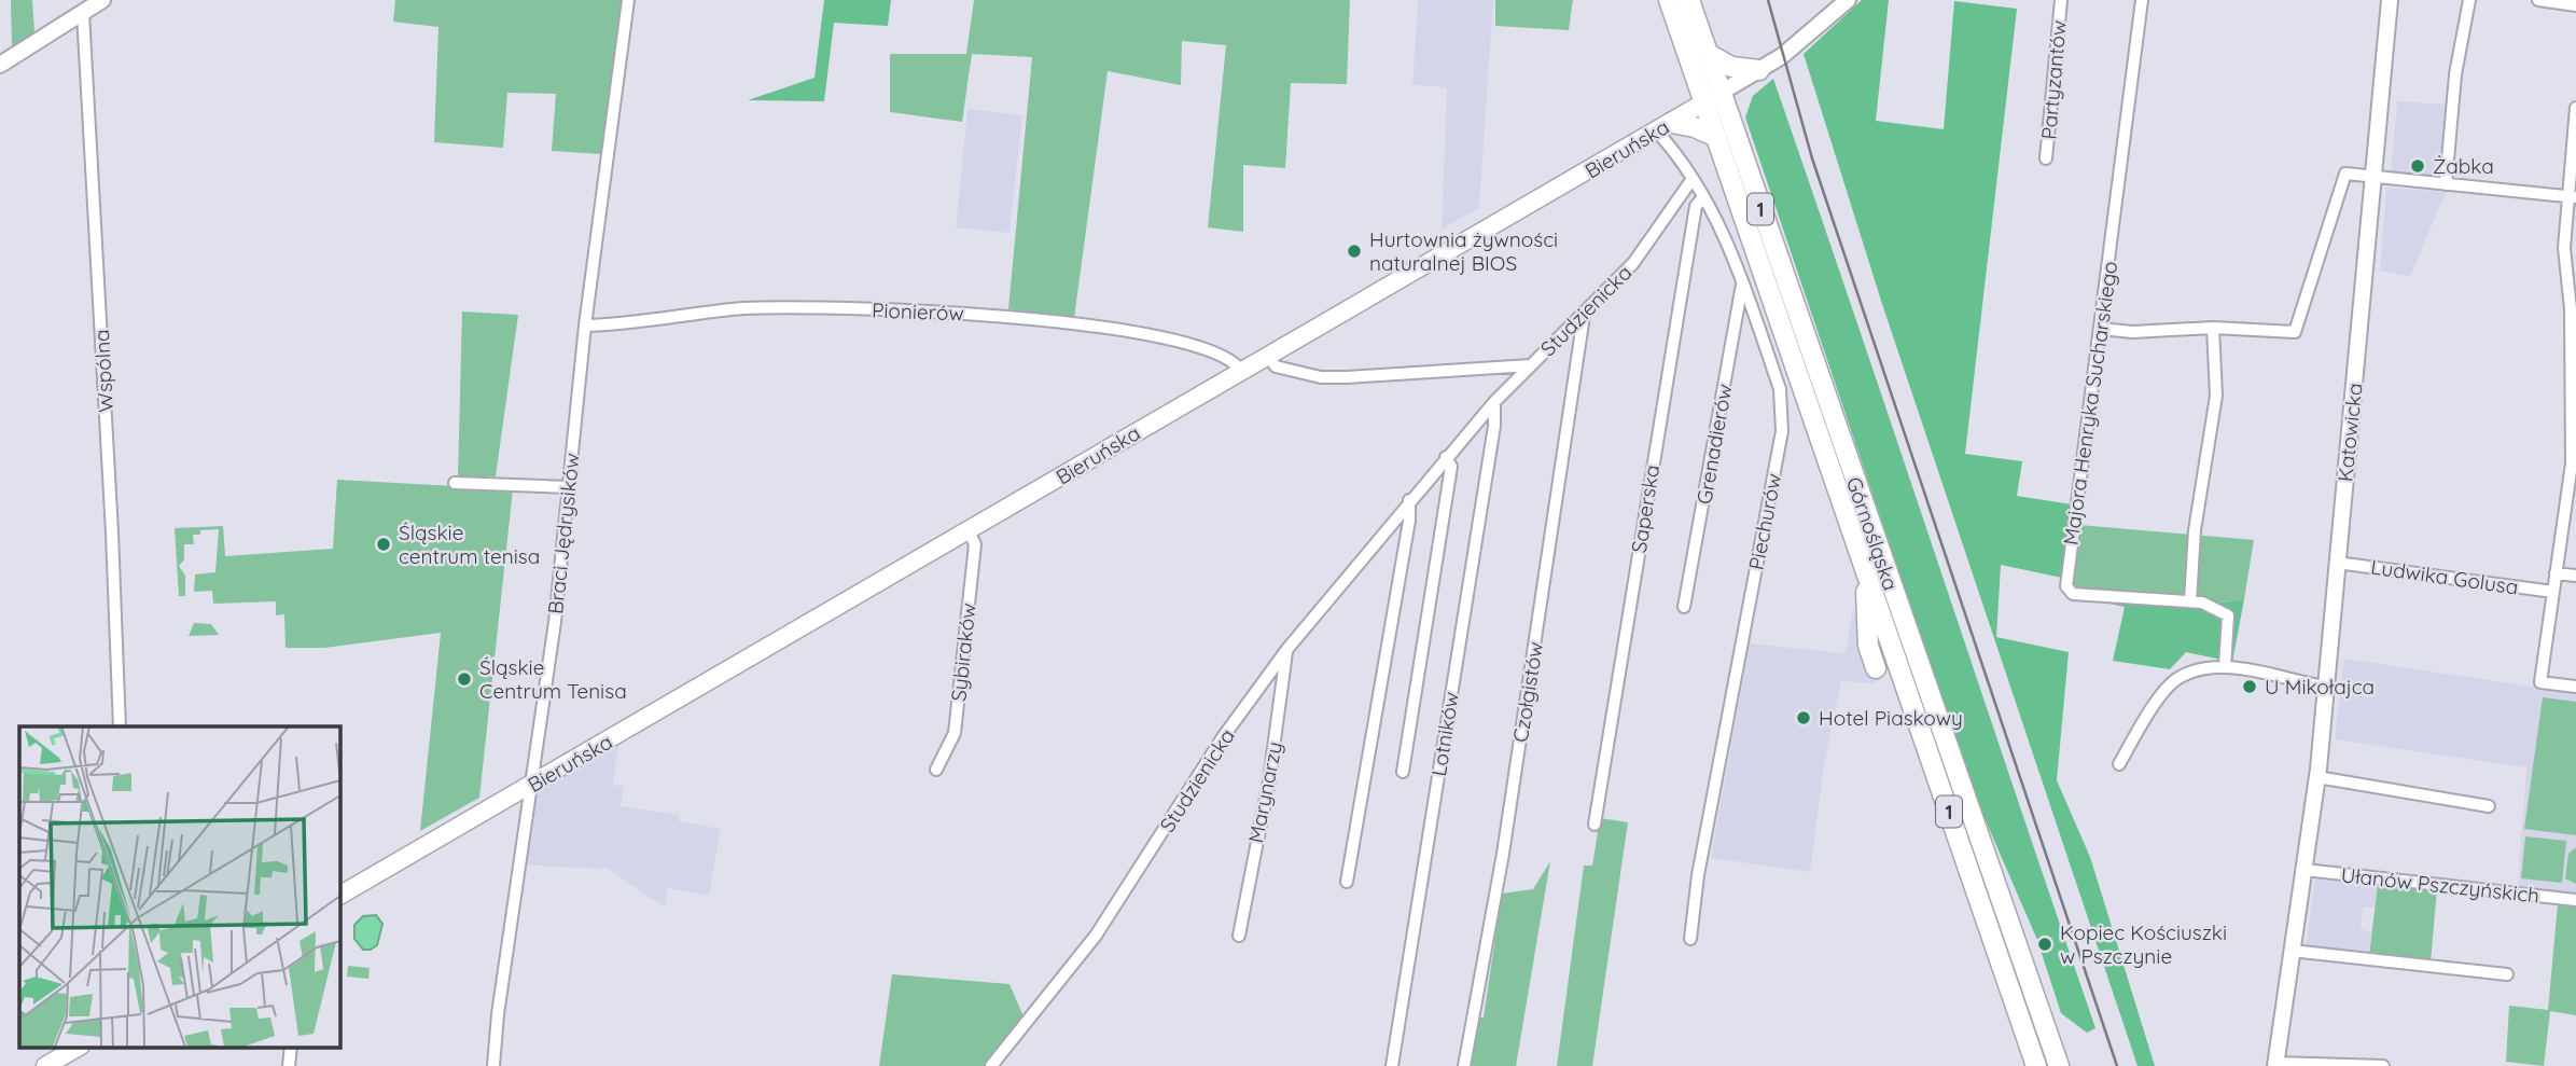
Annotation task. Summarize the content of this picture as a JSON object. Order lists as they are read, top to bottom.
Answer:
{
  "streets": {
    "main road": ["Bieruńska", "1", "Górnośląska"],
    "street": [
      "Partyzantów",
      "Studzienicka",
      "Pionierów",
      "Wspólna",
      "Majora Henryka Sucharskiego",
      "Katowicka",
      "Grenadierów",
      "Saperska",
      "Piechurów",
      "Braci Jędrysików",
      "Ludwika Golusa",
      "Sybiraków",
      "Czołgistów",
      "Lotników",
      "Marynarzy",
      "Ułanów Pszczyńskich"
    ]
  },
  "crossings": [
    ["Bieruńska", "Pionierów"],
    ["Bieruńska", "Piechurów"],
    ["Bieruńska", "Braci Jędrysików"],
    ["Bieruńska", "Górnośląska"],
    ["Bieruńska", "Sybiraków"],
    ["Studzienicka", "Piechurów"],
    ["Studzienicka", "Czołgistów"],
    ["Studzienicka", "Lotników"],
    ["Studzienicka", "Marynarzy"],
    ["Pionierów", "Braci Jędrysików"],
    ["Katowicka", "Ludwika Golusa"],
    ["Katowicka", "Ułanów Pszczyńskich"],
    ["Grenadierów", "Piechurów"],
    ["Saperska", "Piechurów"]
  ],
  "places": [
    "Żabka",
    "Hurtownia żywności naturalnej BIOS",
    "Śląskie centrum tenisa",
    "Śląskie Centrum Tenisa",
    "U Mikołajca",
    "Hotel Piaskowy",
    "Kopiec Kościuszki w Pszczynie"
  ]
}
